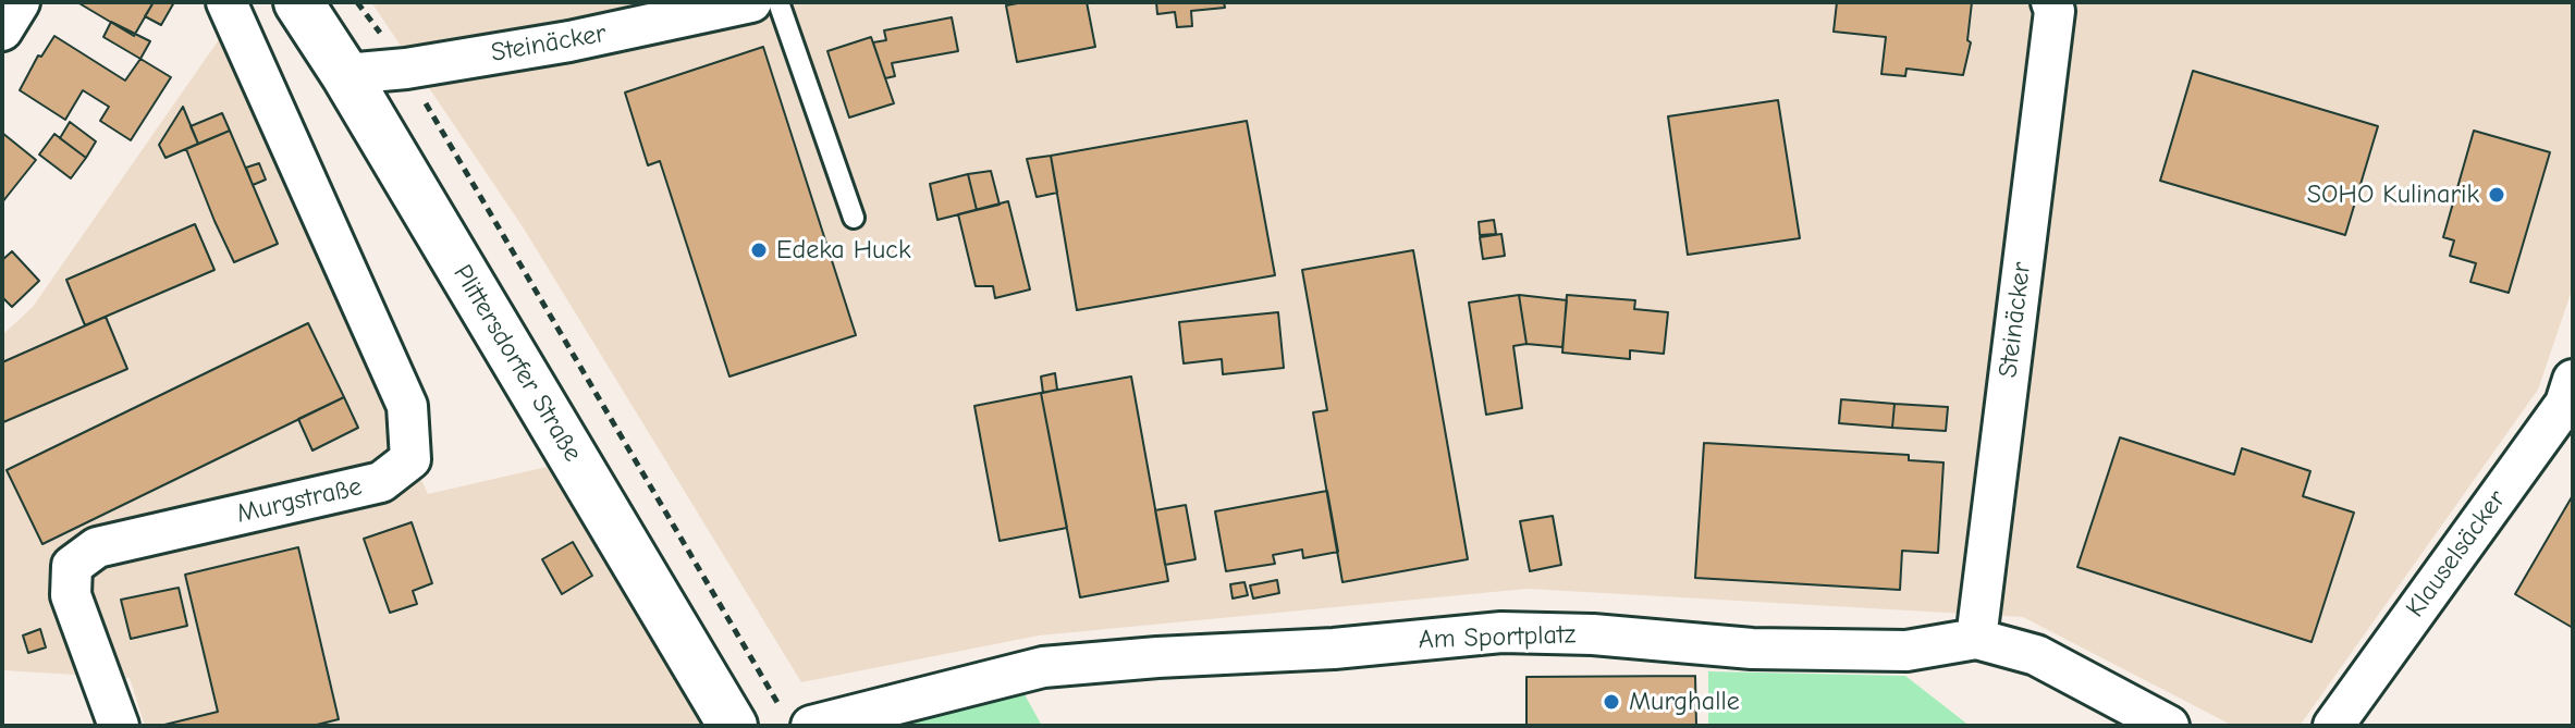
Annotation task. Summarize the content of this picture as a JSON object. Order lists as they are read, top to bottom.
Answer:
{
  "streets": {
    "main road": ["Plittersdorfer Straße"],
    "street": [
      "Steinäcker",
      "Murgstraße",
      "Klauselsäcker",
      "Am Sportplatz"
    ]
  },
  "crossings": [
    ["Steinäcker", "Plittersdorfer Straße"],
    ["Steinäcker", "Am Sportplatz"]
  ],
  "places": ["SOHO Kulinarik", "Edeka Huck", "Murghalle"]
}
